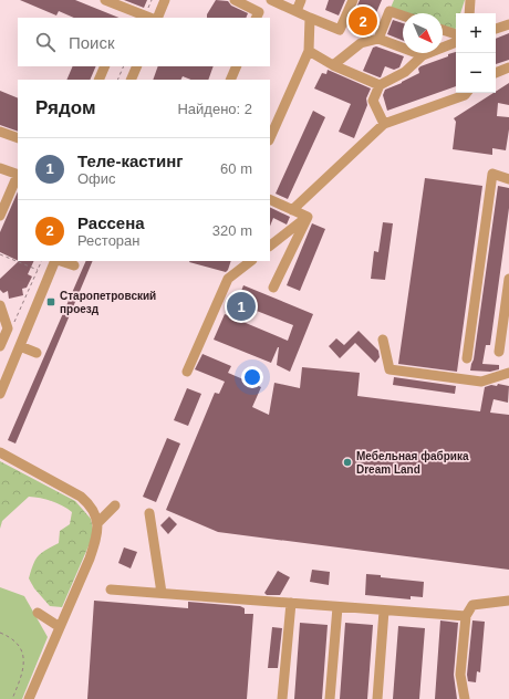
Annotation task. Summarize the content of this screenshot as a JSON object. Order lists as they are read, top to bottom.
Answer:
{
  "places": {
    "transit": ["Старопетровский проезд"],
    "other": ["Мебельная фабрика Dream Land"]
  },
  "north": "bottom right",
  "page": {
    "pins": ["2", "1"],
    "map_buttons": ["+", "−"],
    "search": "Поиск",
    "heading": ["Рядом", "Найдено: 2"],
    "list": [
      {
        "mark": "1",
        "name": "Теле-кастинг",
        "note": "Офис",
        "value": "60 m"
      },
      {
        "mark": "2",
        "name": "Рассена",
        "note": "Ресторан",
        "value": "320 m"
      }
    ]
  }
}
